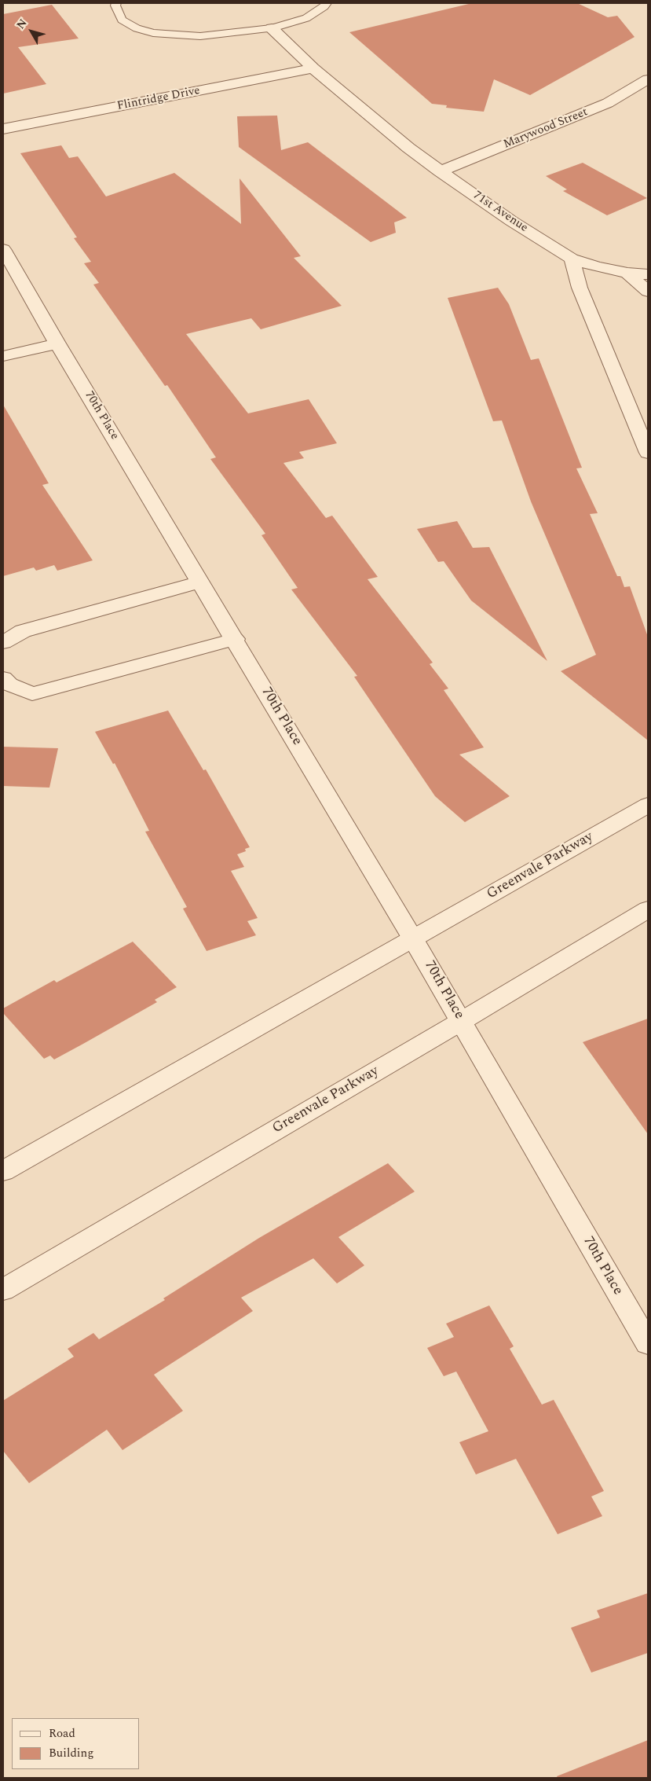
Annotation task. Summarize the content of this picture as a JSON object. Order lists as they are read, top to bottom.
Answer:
{
  "streets": {
    "street": [
      "Flintridge Drive",
      "Marywood Street",
      "71st Avenue",
      "70th Place",
      "Greenvale Parkway"
    ]
  },
  "crossings": [
    ["Flintridge Drive", "71st Avenue"],
    ["Marywood Street", "71st Avenue"],
    ["70th Place", "Greenvale Parkway"]
  ],
  "legend": ["Road", "Building"],
  "north": "top left"
}
